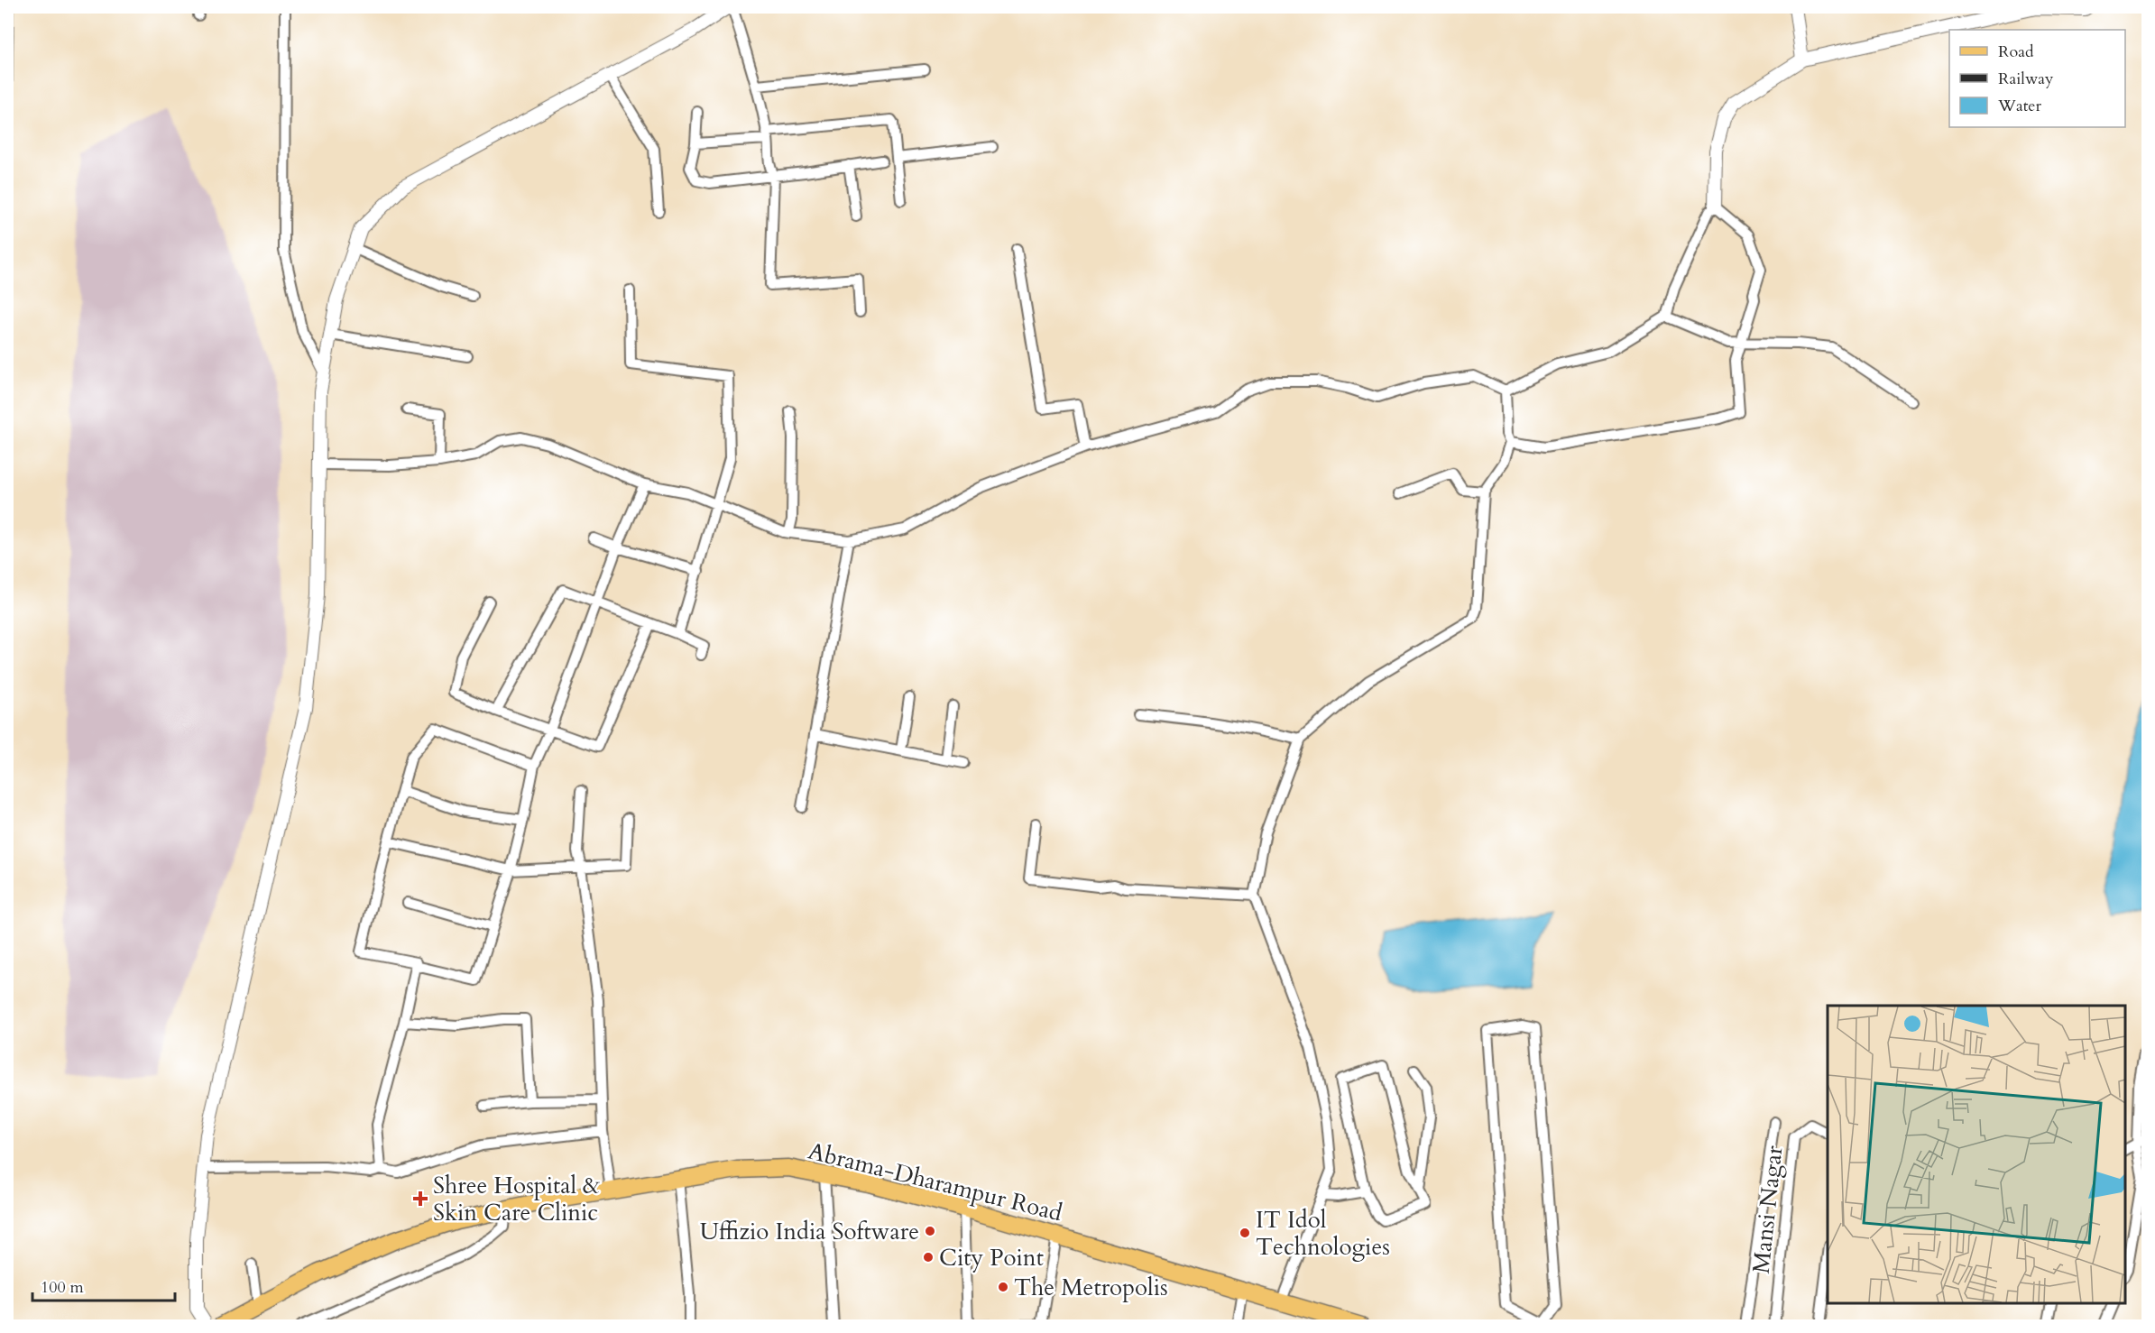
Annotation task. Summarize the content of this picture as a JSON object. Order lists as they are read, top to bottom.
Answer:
{
  "streets": {
    "main road": ["Abrama-Dharampur Road"],
    "street": ["Mansi Nagar"]
  },
  "places": {
    "health": ["Shree Hospital & Skin Care Clinic"],
    "other": [
      "Uffizio India Software",
      "IT Idol Technologies",
      "City Point",
      "The Metropolis"
    ]
  },
  "legend": ["Road", "Railway", "Water"],
  "scale_bar": "100 m"
}
